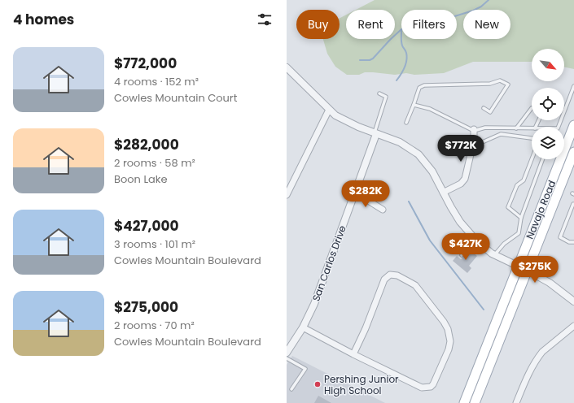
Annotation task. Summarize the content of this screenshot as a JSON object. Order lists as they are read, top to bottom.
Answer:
{
  "streets": {
    "main road": ["Navajo Road"],
    "street": ["San Carlos Drive"]
  },
  "places": ["Pershing Junior High School"],
  "north": "bottom right",
  "page": {
    "heading": "4 homes",
    "chip": [
      "Buy",
      "Rent",
      "Filters",
      "New"
    ],
    "list": [
      {
        "name": "$772,000",
        "note": "4 rooms · 152 m² · Cowles Mountain Court"
      },
      {
        "name": "$282,000",
        "note": "2 rooms · 58 m² · Boon Lake"
      },
      {
        "name": "$427,000",
        "note": "3 rooms · 101 m² · Cowles Mountain Boulevard"
      },
      {
        "name": "$275,000",
        "note": "2 rooms · 70 m² · Cowles Mountain Boulevard"
      }
    ],
    "price": [
      "$772K",
      "$282K",
      "$427K",
      "$275K"
    ]
  }
}
